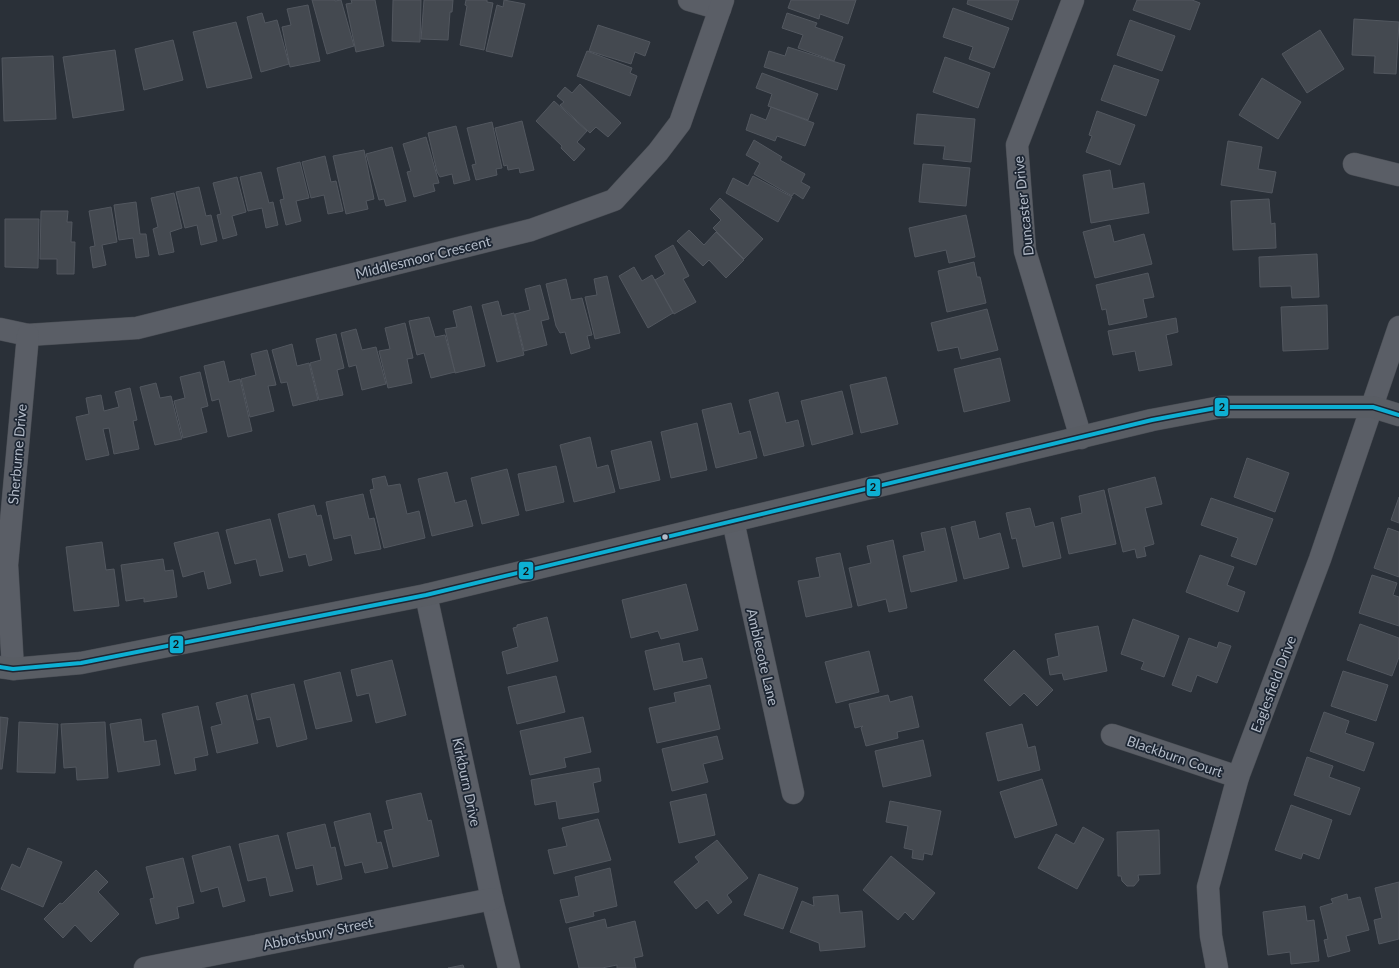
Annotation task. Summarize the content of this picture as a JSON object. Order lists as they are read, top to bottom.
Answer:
{
  "streets": {
    "street": [
      "Duncaster Drive",
      "Middlesmoor Crescent",
      "Sherburne Drive",
      "Amblecote Lane",
      "Eaglesfield Drive",
      "Blackburn Court",
      "Kirkburn Drive",
      "Abbotsbury Street"
    ]
  },
  "crossings": [
    ["Middlesmoor Crescent", "Sherburne Drive"],
    ["Eaglesfield Drive", "Blackburn Court"],
    ["Kirkburn Drive", "Abbotsbury Street"]
  ],
  "lines": ["transit line 2"]
}
